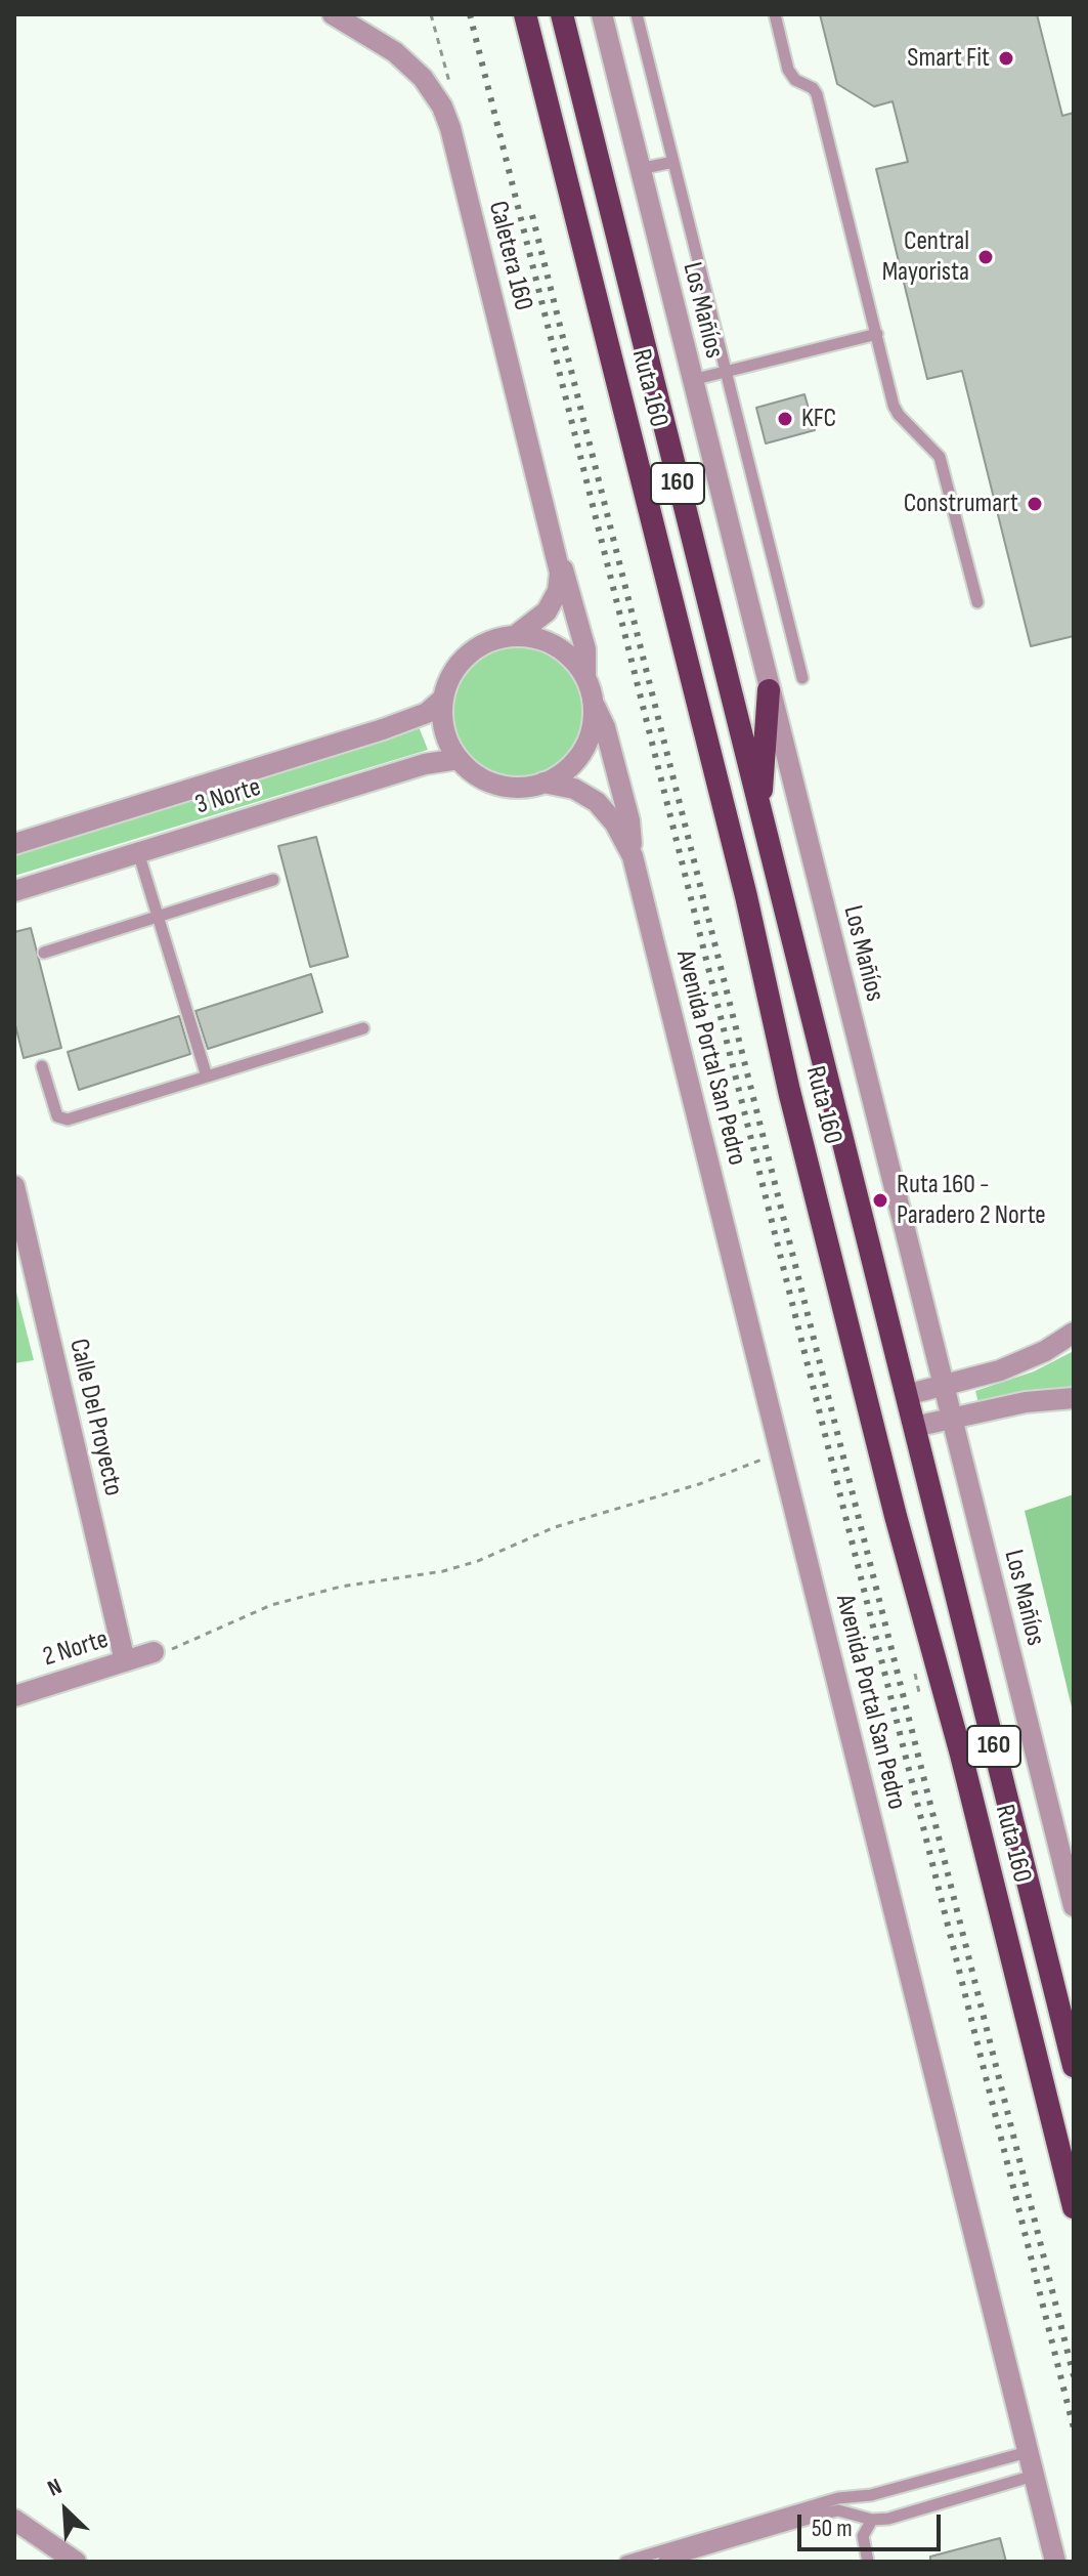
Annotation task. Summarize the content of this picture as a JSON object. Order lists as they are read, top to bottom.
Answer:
{
  "streets": {
    "highway": ["Ruta 160", "160"],
    "street": [
      "Caletera 160",
      "Los Mañíos",
      "3 Norte",
      "Avenida Portal San Pedro",
      "Calle Del Proyecto",
      "2 Norte"
    ]
  },
  "crossings": [
    ["Caletera 160", "3 Norte"],
    ["Caletera 160", "Avenida Portal San Pedro"],
    ["3 Norte", "Avenida Portal San Pedro"],
    ["Calle Del Proyecto", "2 Norte"]
  ],
  "places": [
    "Smart Fit",
    "Central Mayorista",
    "KFC",
    "Construmart",
    "Ruta 160 - Paradero 2 Norte"
  ],
  "scale_bar": "50 m",
  "north": "top left"
}
